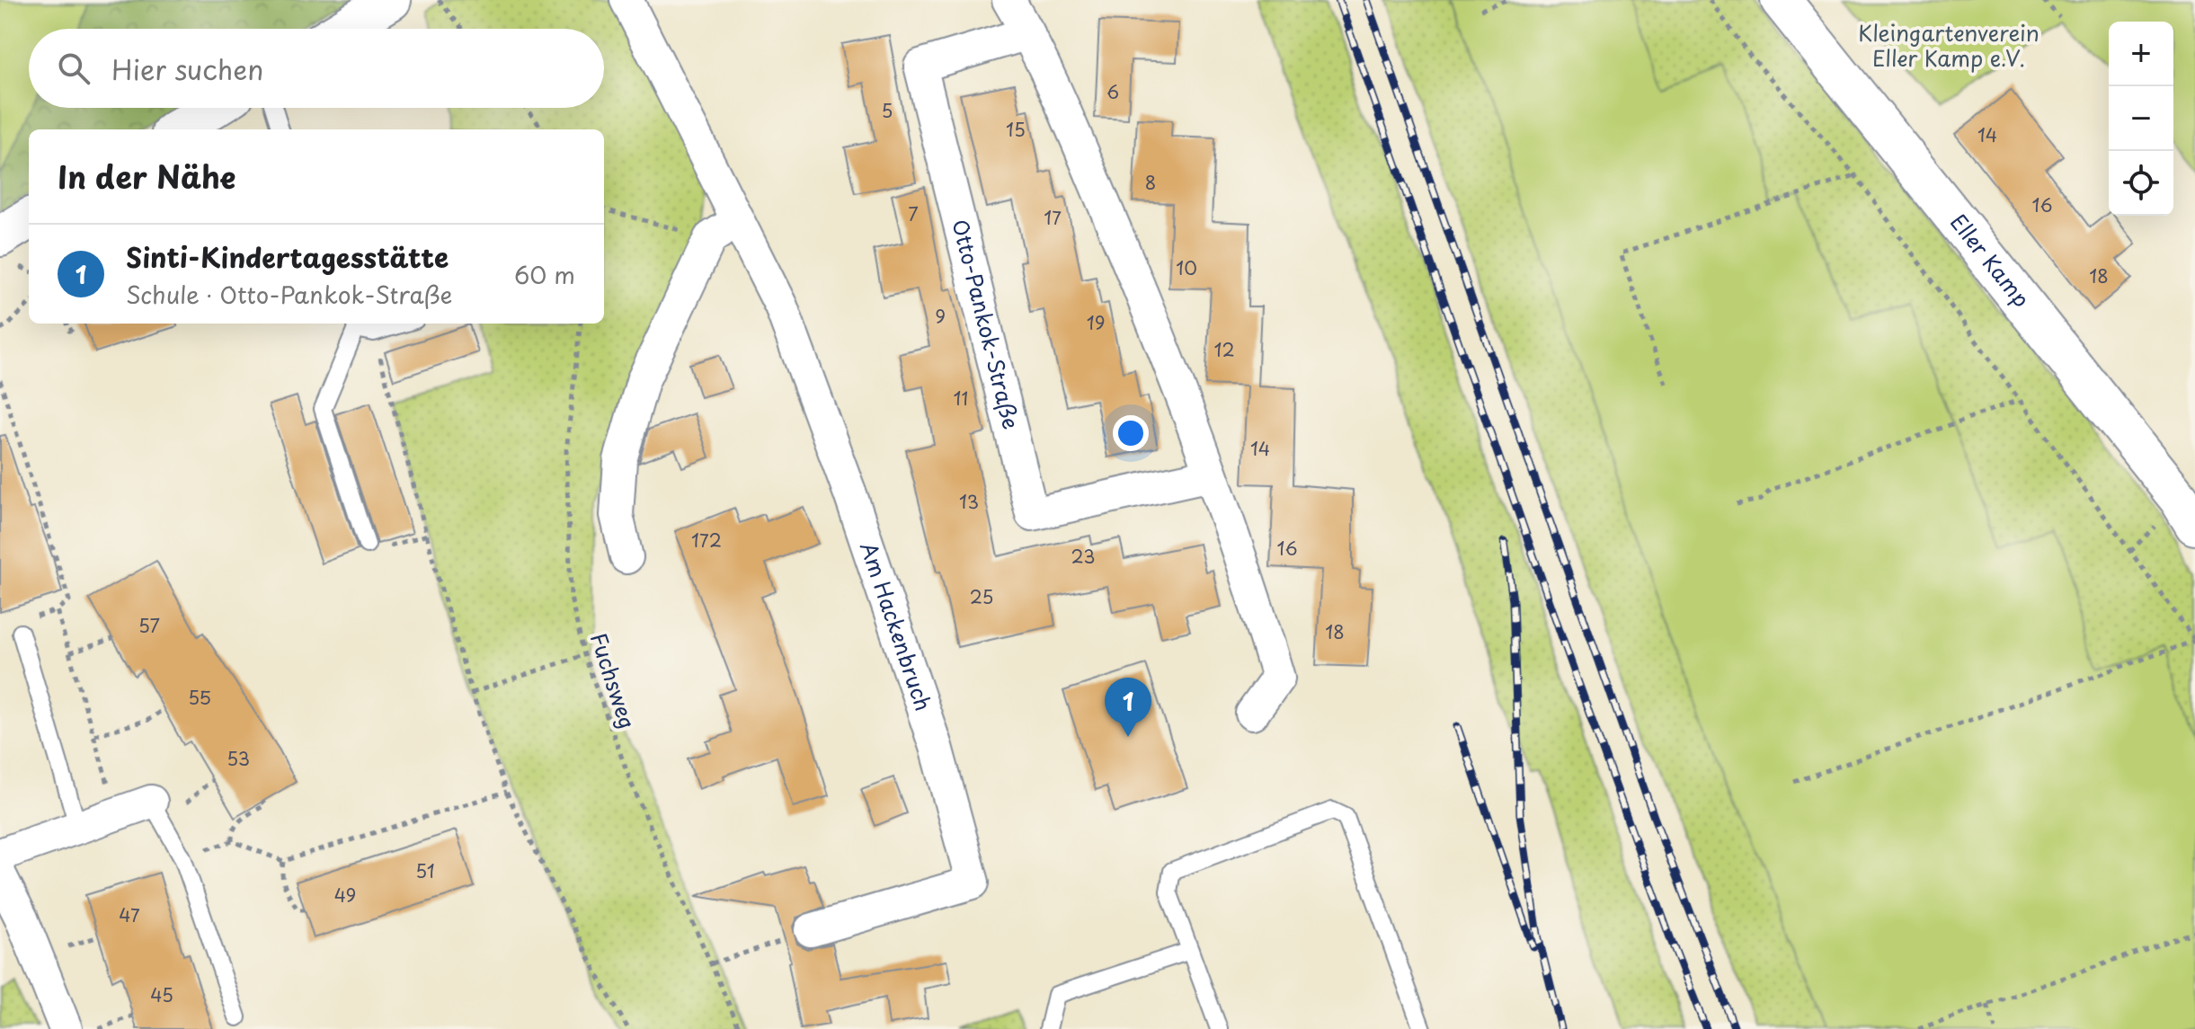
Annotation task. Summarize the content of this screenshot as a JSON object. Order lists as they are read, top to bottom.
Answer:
{
  "streets": {
    "street": ["Eller Kamp", "Otto-Pankok-Straße", "Am Hackenbruch"],
    "path": ["Fuchsweg"]
  },
  "parks": ["Kleingartenverein Eller Kamp e.V."],
  "house_numbers": [
    "6",
    "5",
    "15",
    "14",
    "8",
    "16",
    "7",
    "17",
    "10",
    "18",
    "9",
    "19",
    "12",
    "11",
    "14",
    "13",
    "172",
    "16",
    "23",
    "25",
    "57",
    "18",
    "55",
    "53",
    "51",
    "49",
    "47",
    "45"
  ],
  "page": {
    "map_buttons": ["+", "−"],
    "search": "Hier suchen",
    "heading": "In der Nähe",
    "list": [
      {
        "mark": "1",
        "name": "Sinti-Kindertagesstätte",
        "note": "Schule · Otto-Pankok-Straße",
        "value": "60 m"
      }
    ],
    "pins": "1"
  }
}
